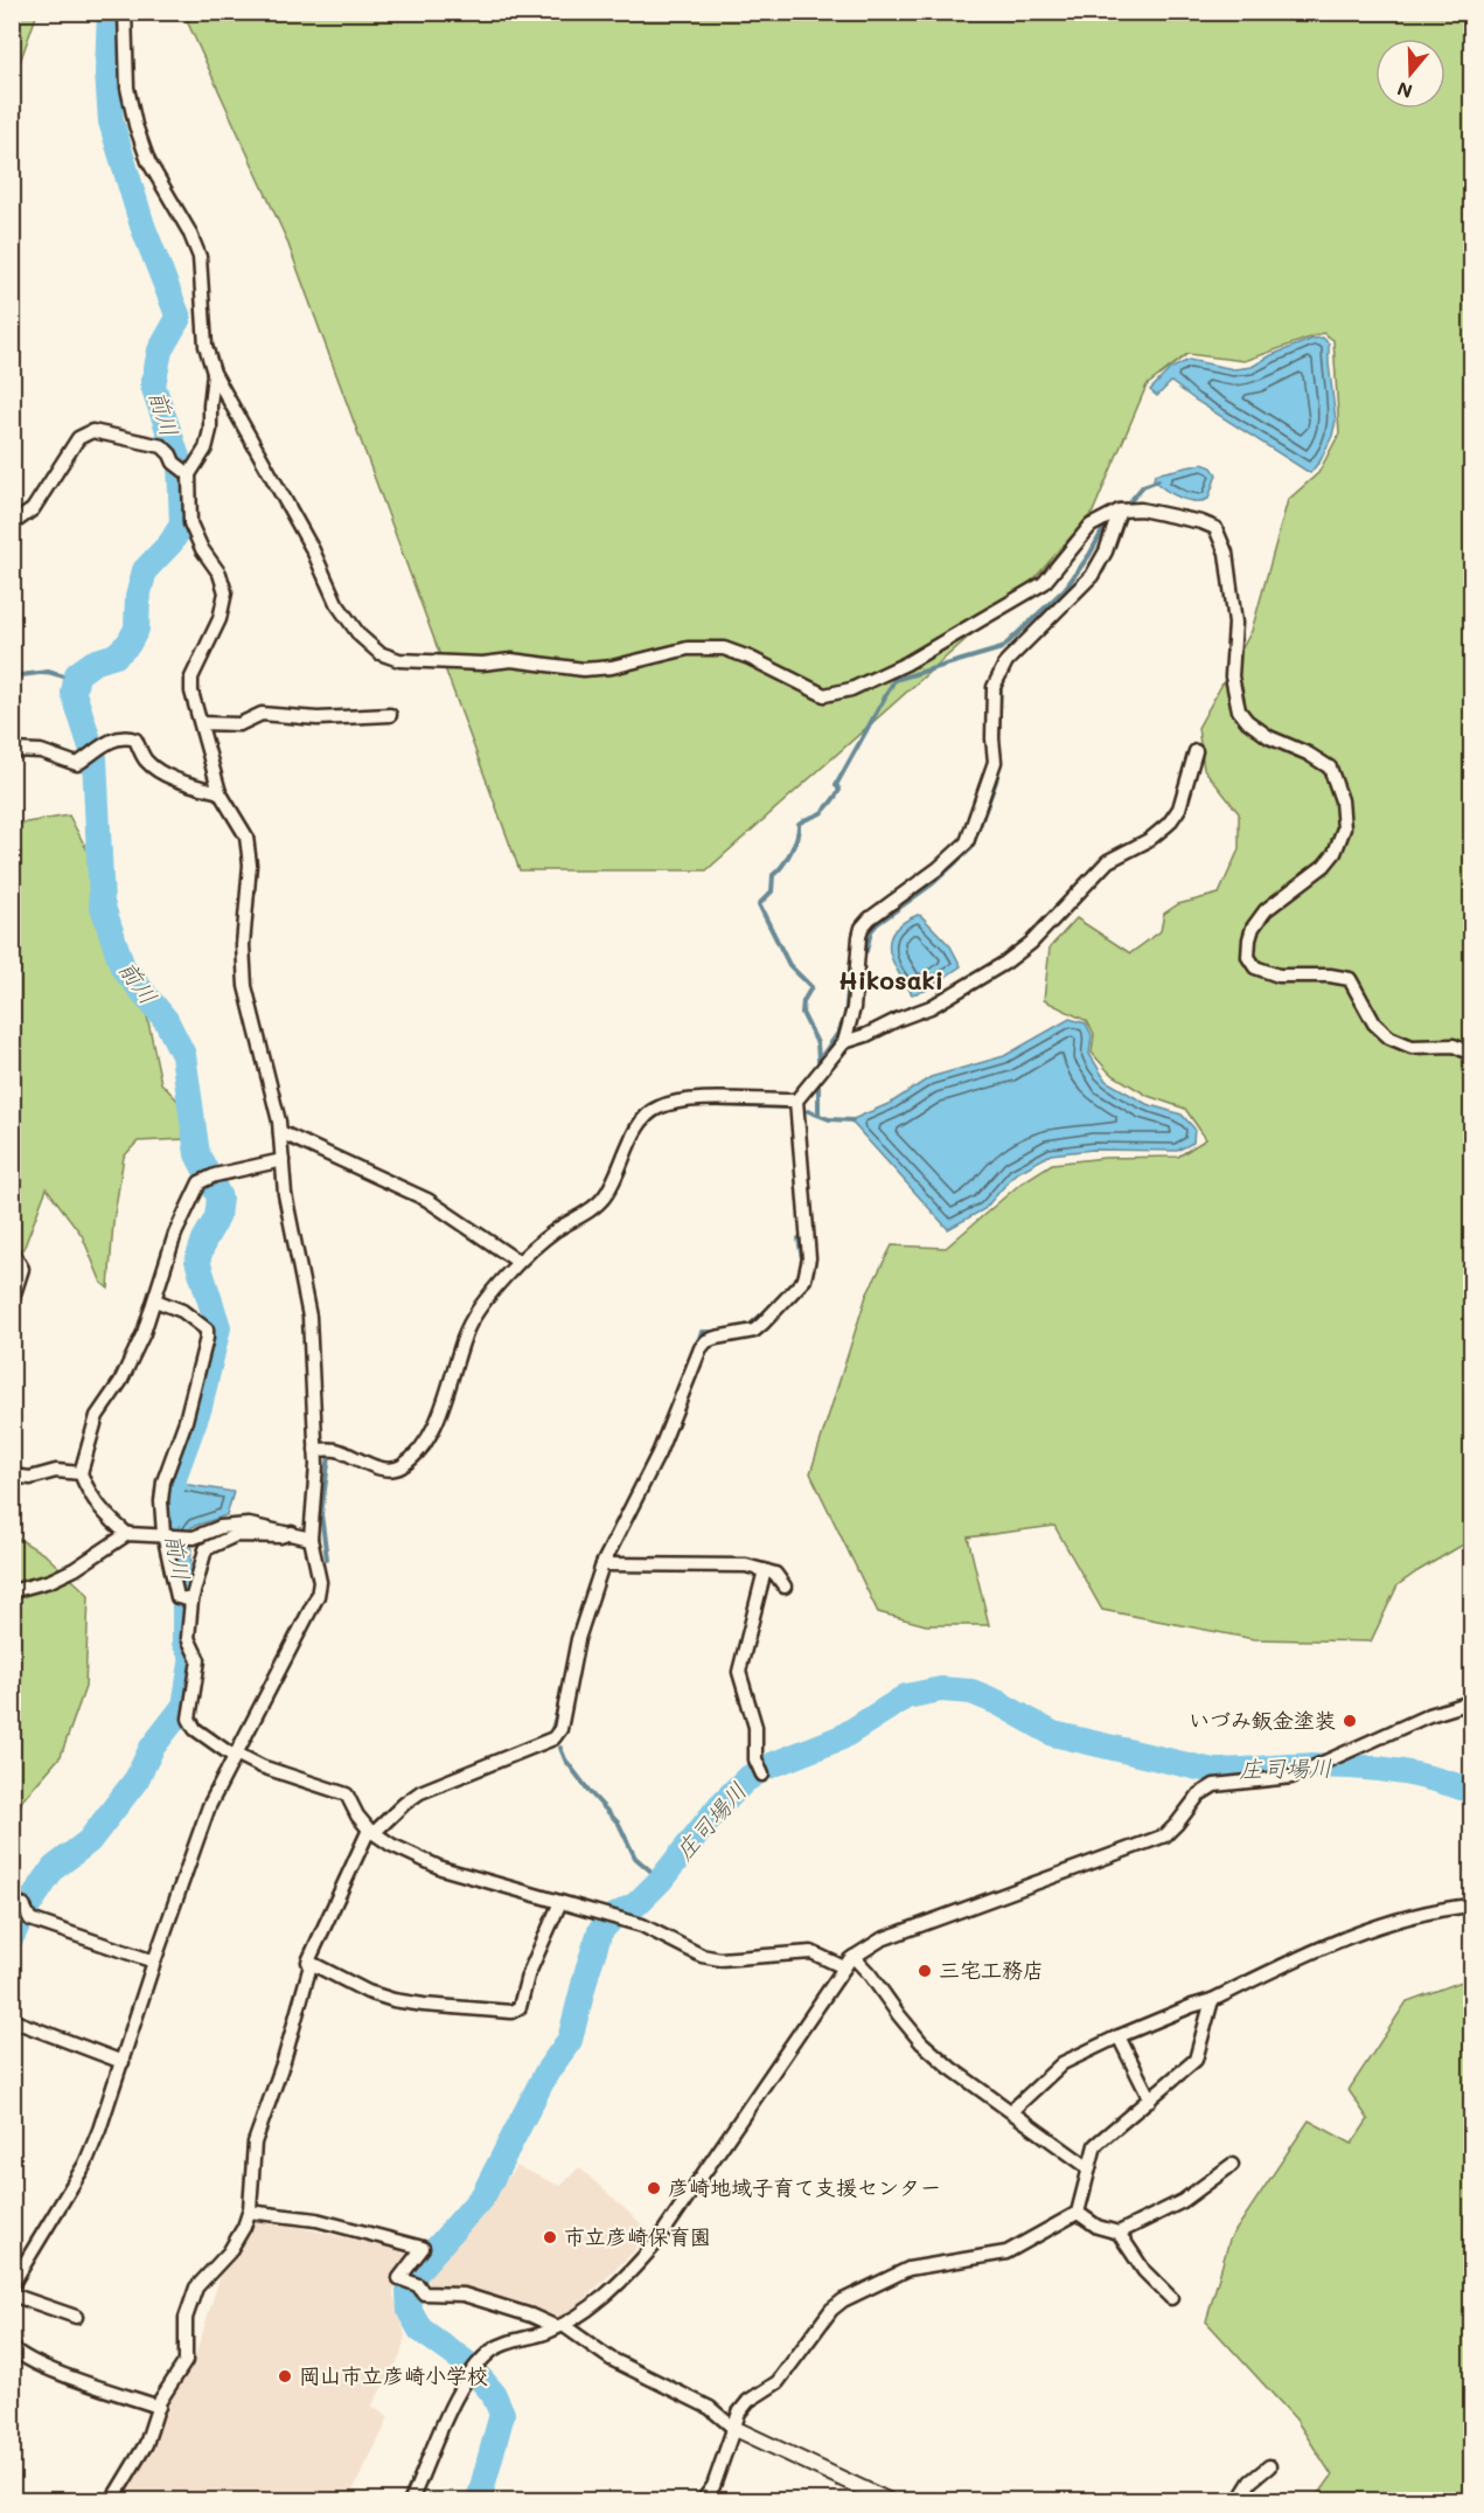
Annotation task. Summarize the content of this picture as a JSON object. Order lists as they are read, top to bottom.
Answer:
{
  "districts": ["Hikosaki"],
  "water": ["前川", "庄司場川"],
  "places": [
    "いづみ鈑金塗装",
    "三宅工務店",
    "彦崎地域子育て支援センター",
    "市立彦崎保育園",
    "岡山市立彦崎小学校"
  ],
  "north": "bottom"
}
